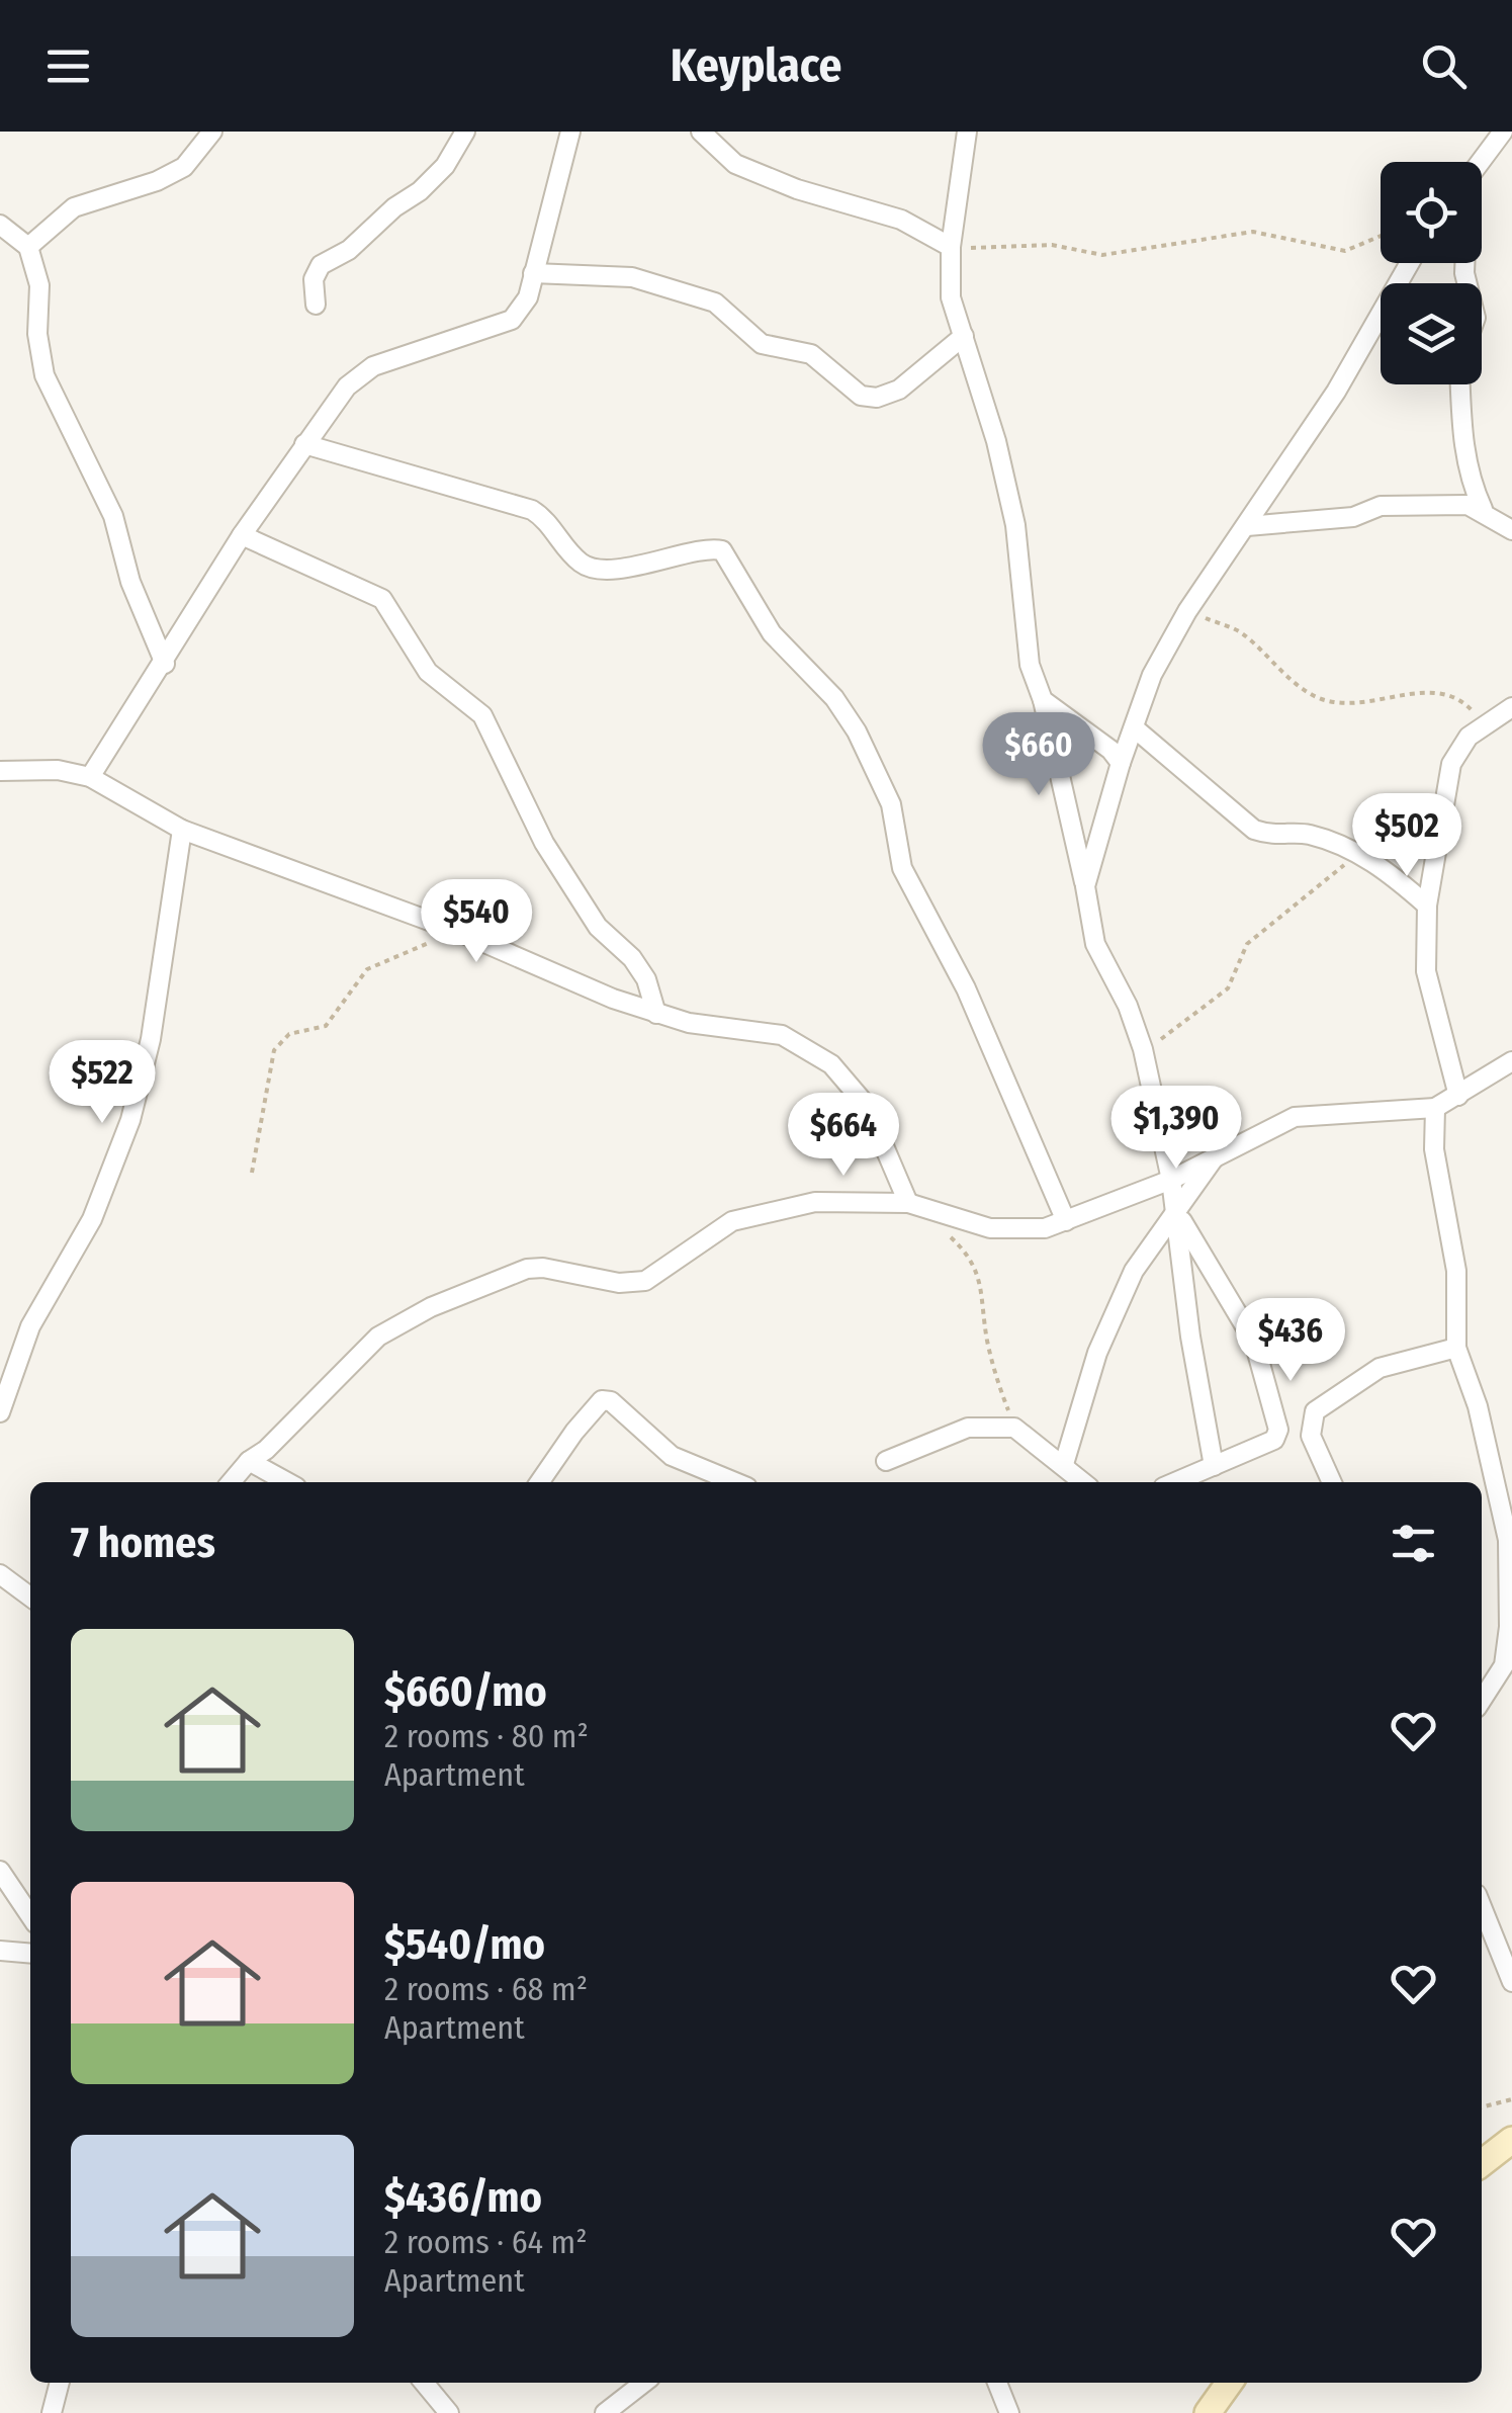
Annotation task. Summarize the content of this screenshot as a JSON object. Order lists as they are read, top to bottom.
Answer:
{
  "page": {
    "header": "Keyplace",
    "price": [
      "$660",
      "$502",
      "$540",
      "$522",
      "$1,390",
      "$664",
      "$436"
    ],
    "heading": "7 homes",
    "list": [
      {
        "name": "$660/mo",
        "note": "2 rooms · 80 m² · Apartment"
      },
      {
        "name": "$540/mo",
        "note": "2 rooms · 68 m² · Apartment"
      },
      {
        "name": "$436/mo",
        "note": "2 rooms · 64 m² · Apartment"
      }
    ]
  }
}
